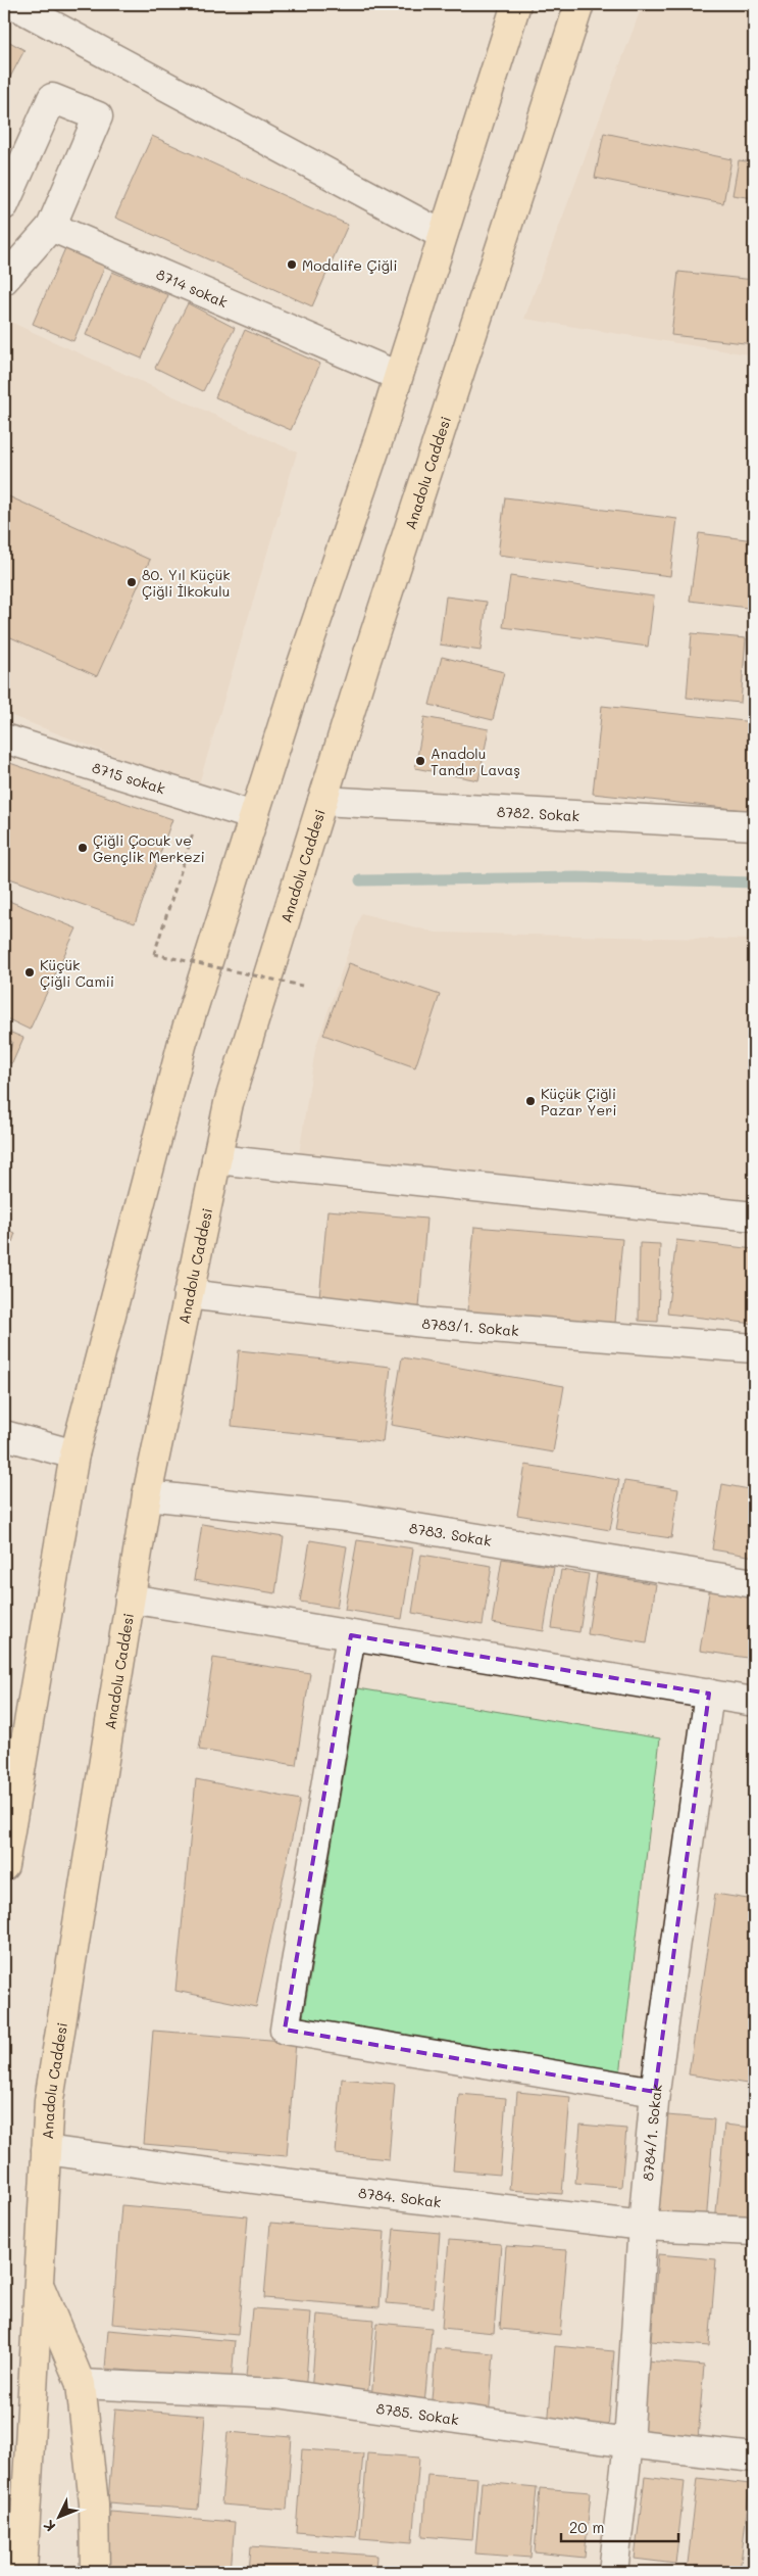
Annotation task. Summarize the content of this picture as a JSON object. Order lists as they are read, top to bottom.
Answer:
{
  "streets": {
    "highway": ["Anadolu Caddesi"],
    "street": [
      "8714 sokak",
      "8715 sokak",
      "8782. Sokak",
      "8783/1. Sokak",
      "8783. Sokak",
      "8784/1. Sokak",
      "8784. Sokak",
      "8785. Sokak"
    ]
  },
  "crossings": [
    ["Anadolu Caddesi", "8782. Sokak"],
    ["Anadolu Caddesi", "8783/1. Sokak"],
    ["Anadolu Caddesi", "8783. Sokak"],
    ["Anadolu Caddesi", "8784. Sokak"],
    ["8784/1. Sokak", "8784. Sokak"],
    ["8784/1. Sokak", "8785. Sokak"]
  ],
  "places": [
    "Modalife Çiğli",
    "80. Yıl Küçük Çiğli İlkokulu",
    "Anadolu Tandır Lavaş",
    "Çiğli Çocuk ve Gençlik Merkezi",
    "Küçük Çiğli Camii",
    "Küçük Çiğli Pazar Yeri"
  ],
  "scale_bar": "20 m",
  "north": "bottom left"
}
